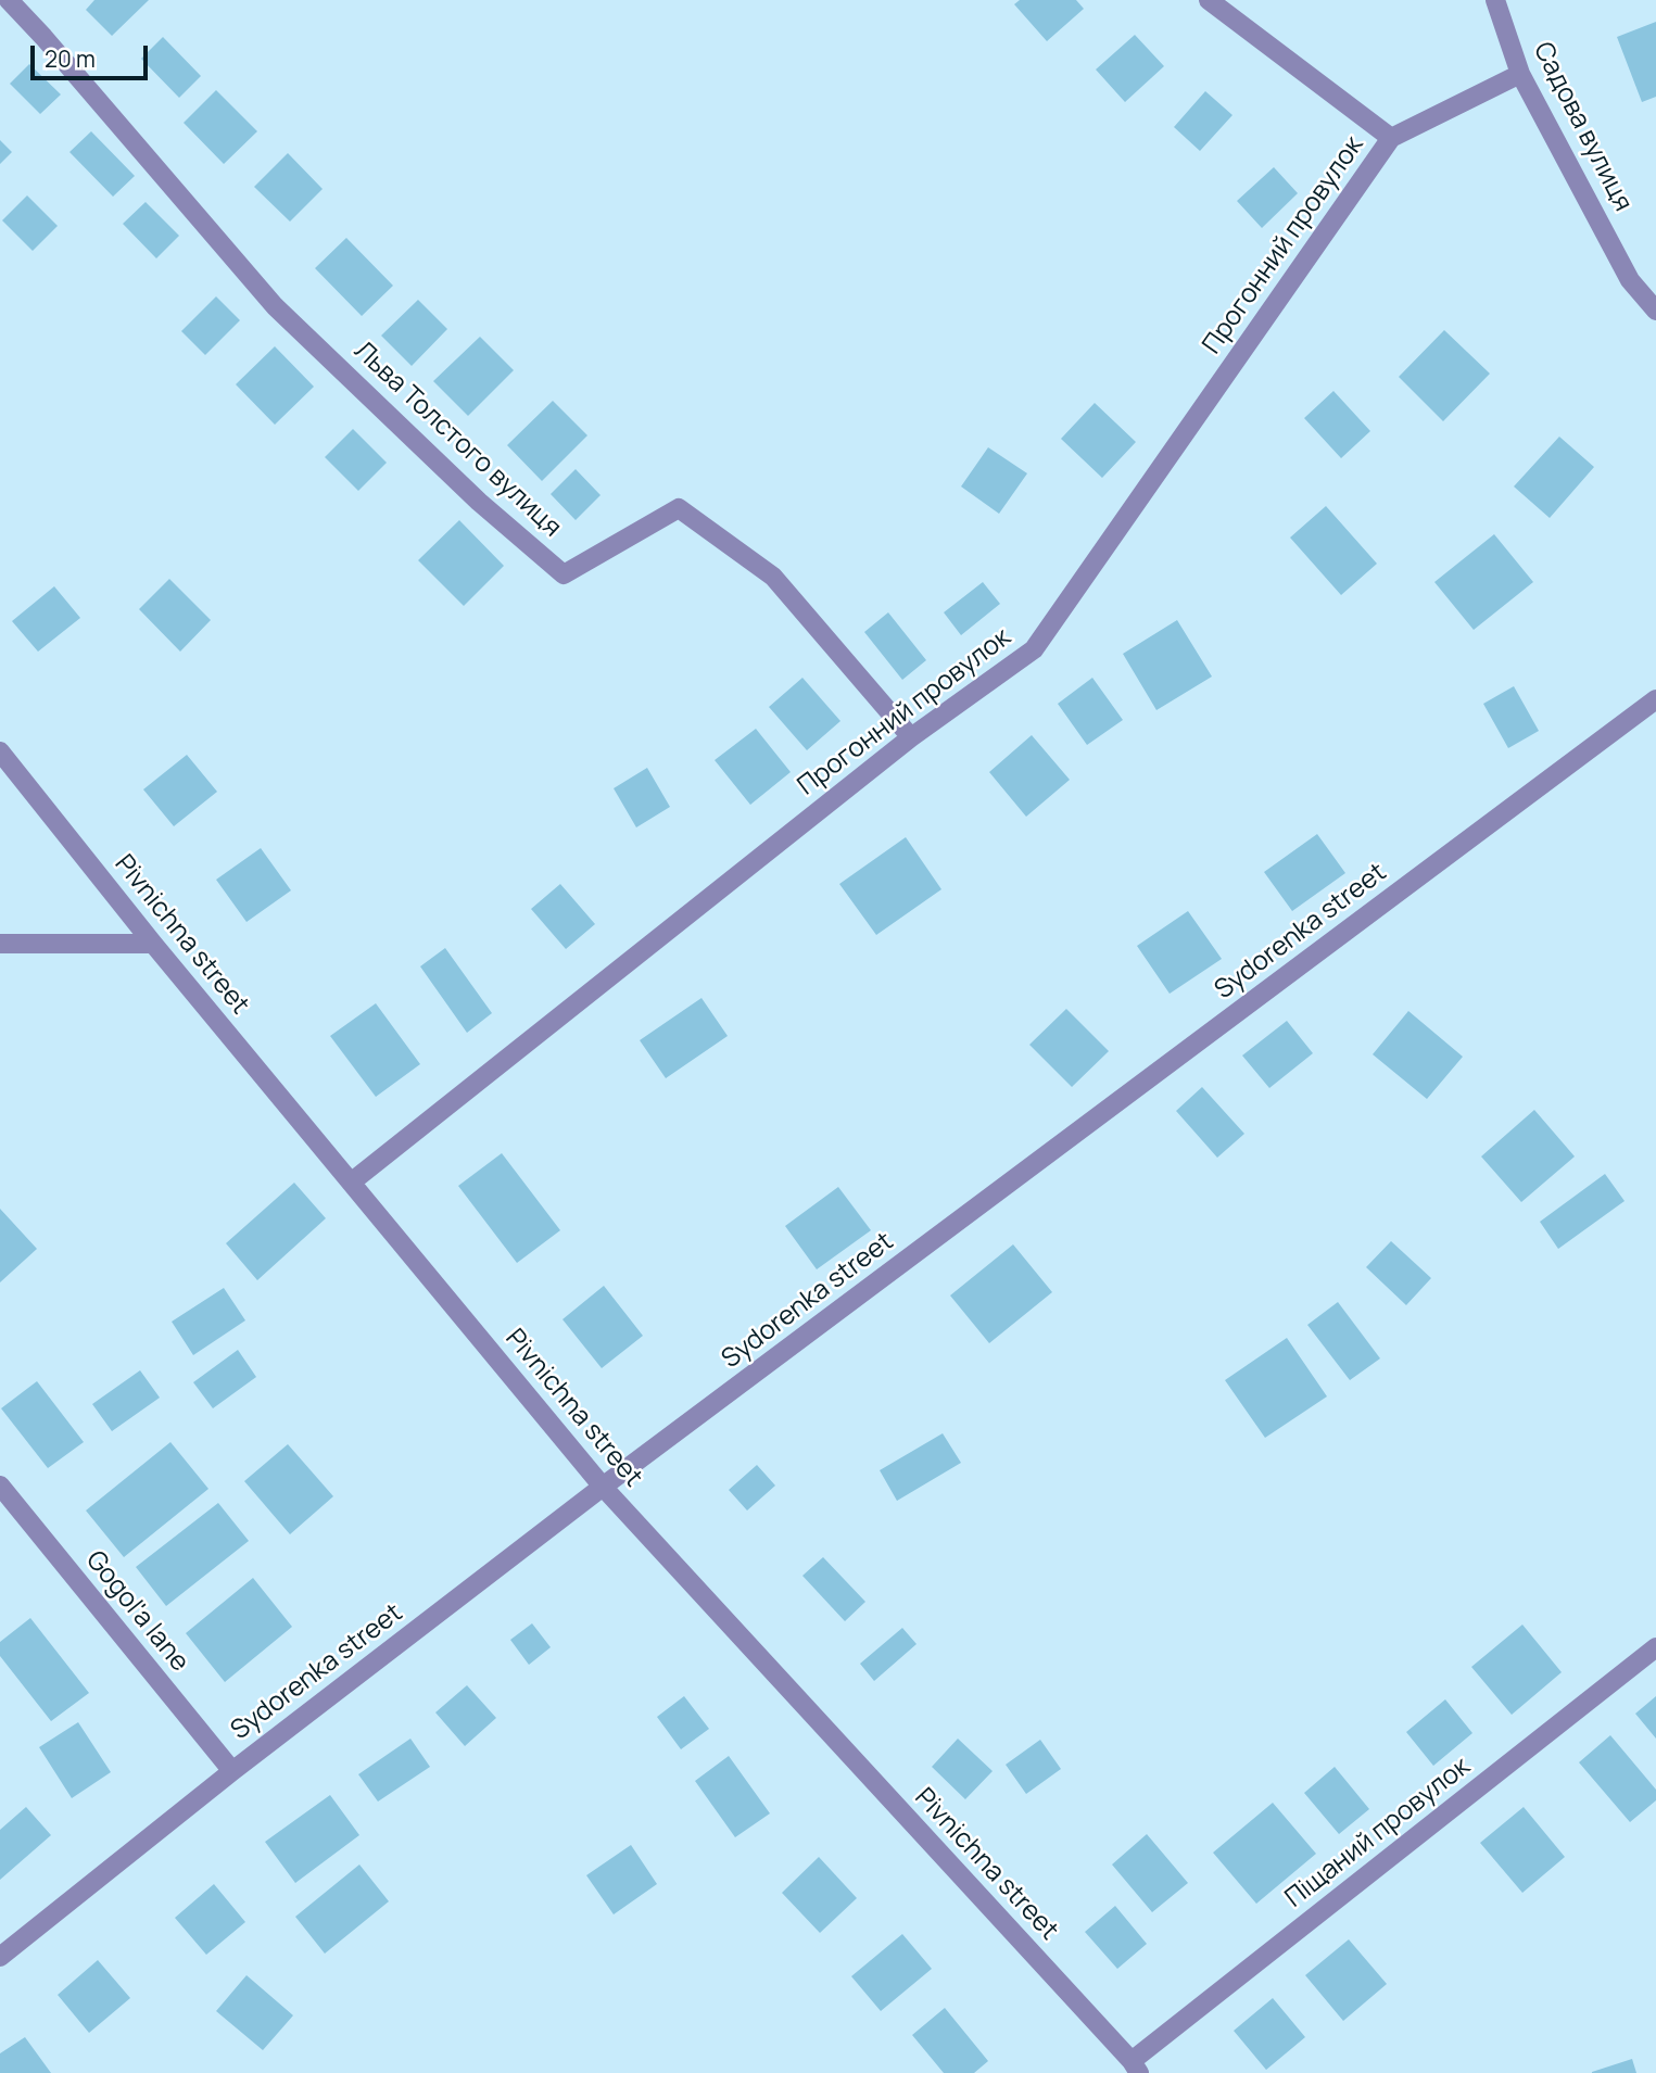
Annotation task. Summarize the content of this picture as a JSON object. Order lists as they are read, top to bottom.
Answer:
{
  "streets": {
    "street": [
      "Садова вулиця",
      "Прогонний провулок",
      "Льва Толстого вулиця",
      "Sydorenka street",
      "Pivnichna street",
      "Gogol'a lane",
      "Піщаний провулок"
    ]
  },
  "crossings": [
    ["Садова вулиця", "Прогонний провулок"],
    ["Прогонний провулок", "Льва Толстого вулиця"],
    ["Прогонний провулок", "Pivnichna street"],
    ["Sydorenka street", "Pivnichna street"],
    ["Sydorenka street", "Gogol'a lane"],
    ["Pivnichna street", "Піщаний провулок"]
  ],
  "scale_bar": "20 m"
}
